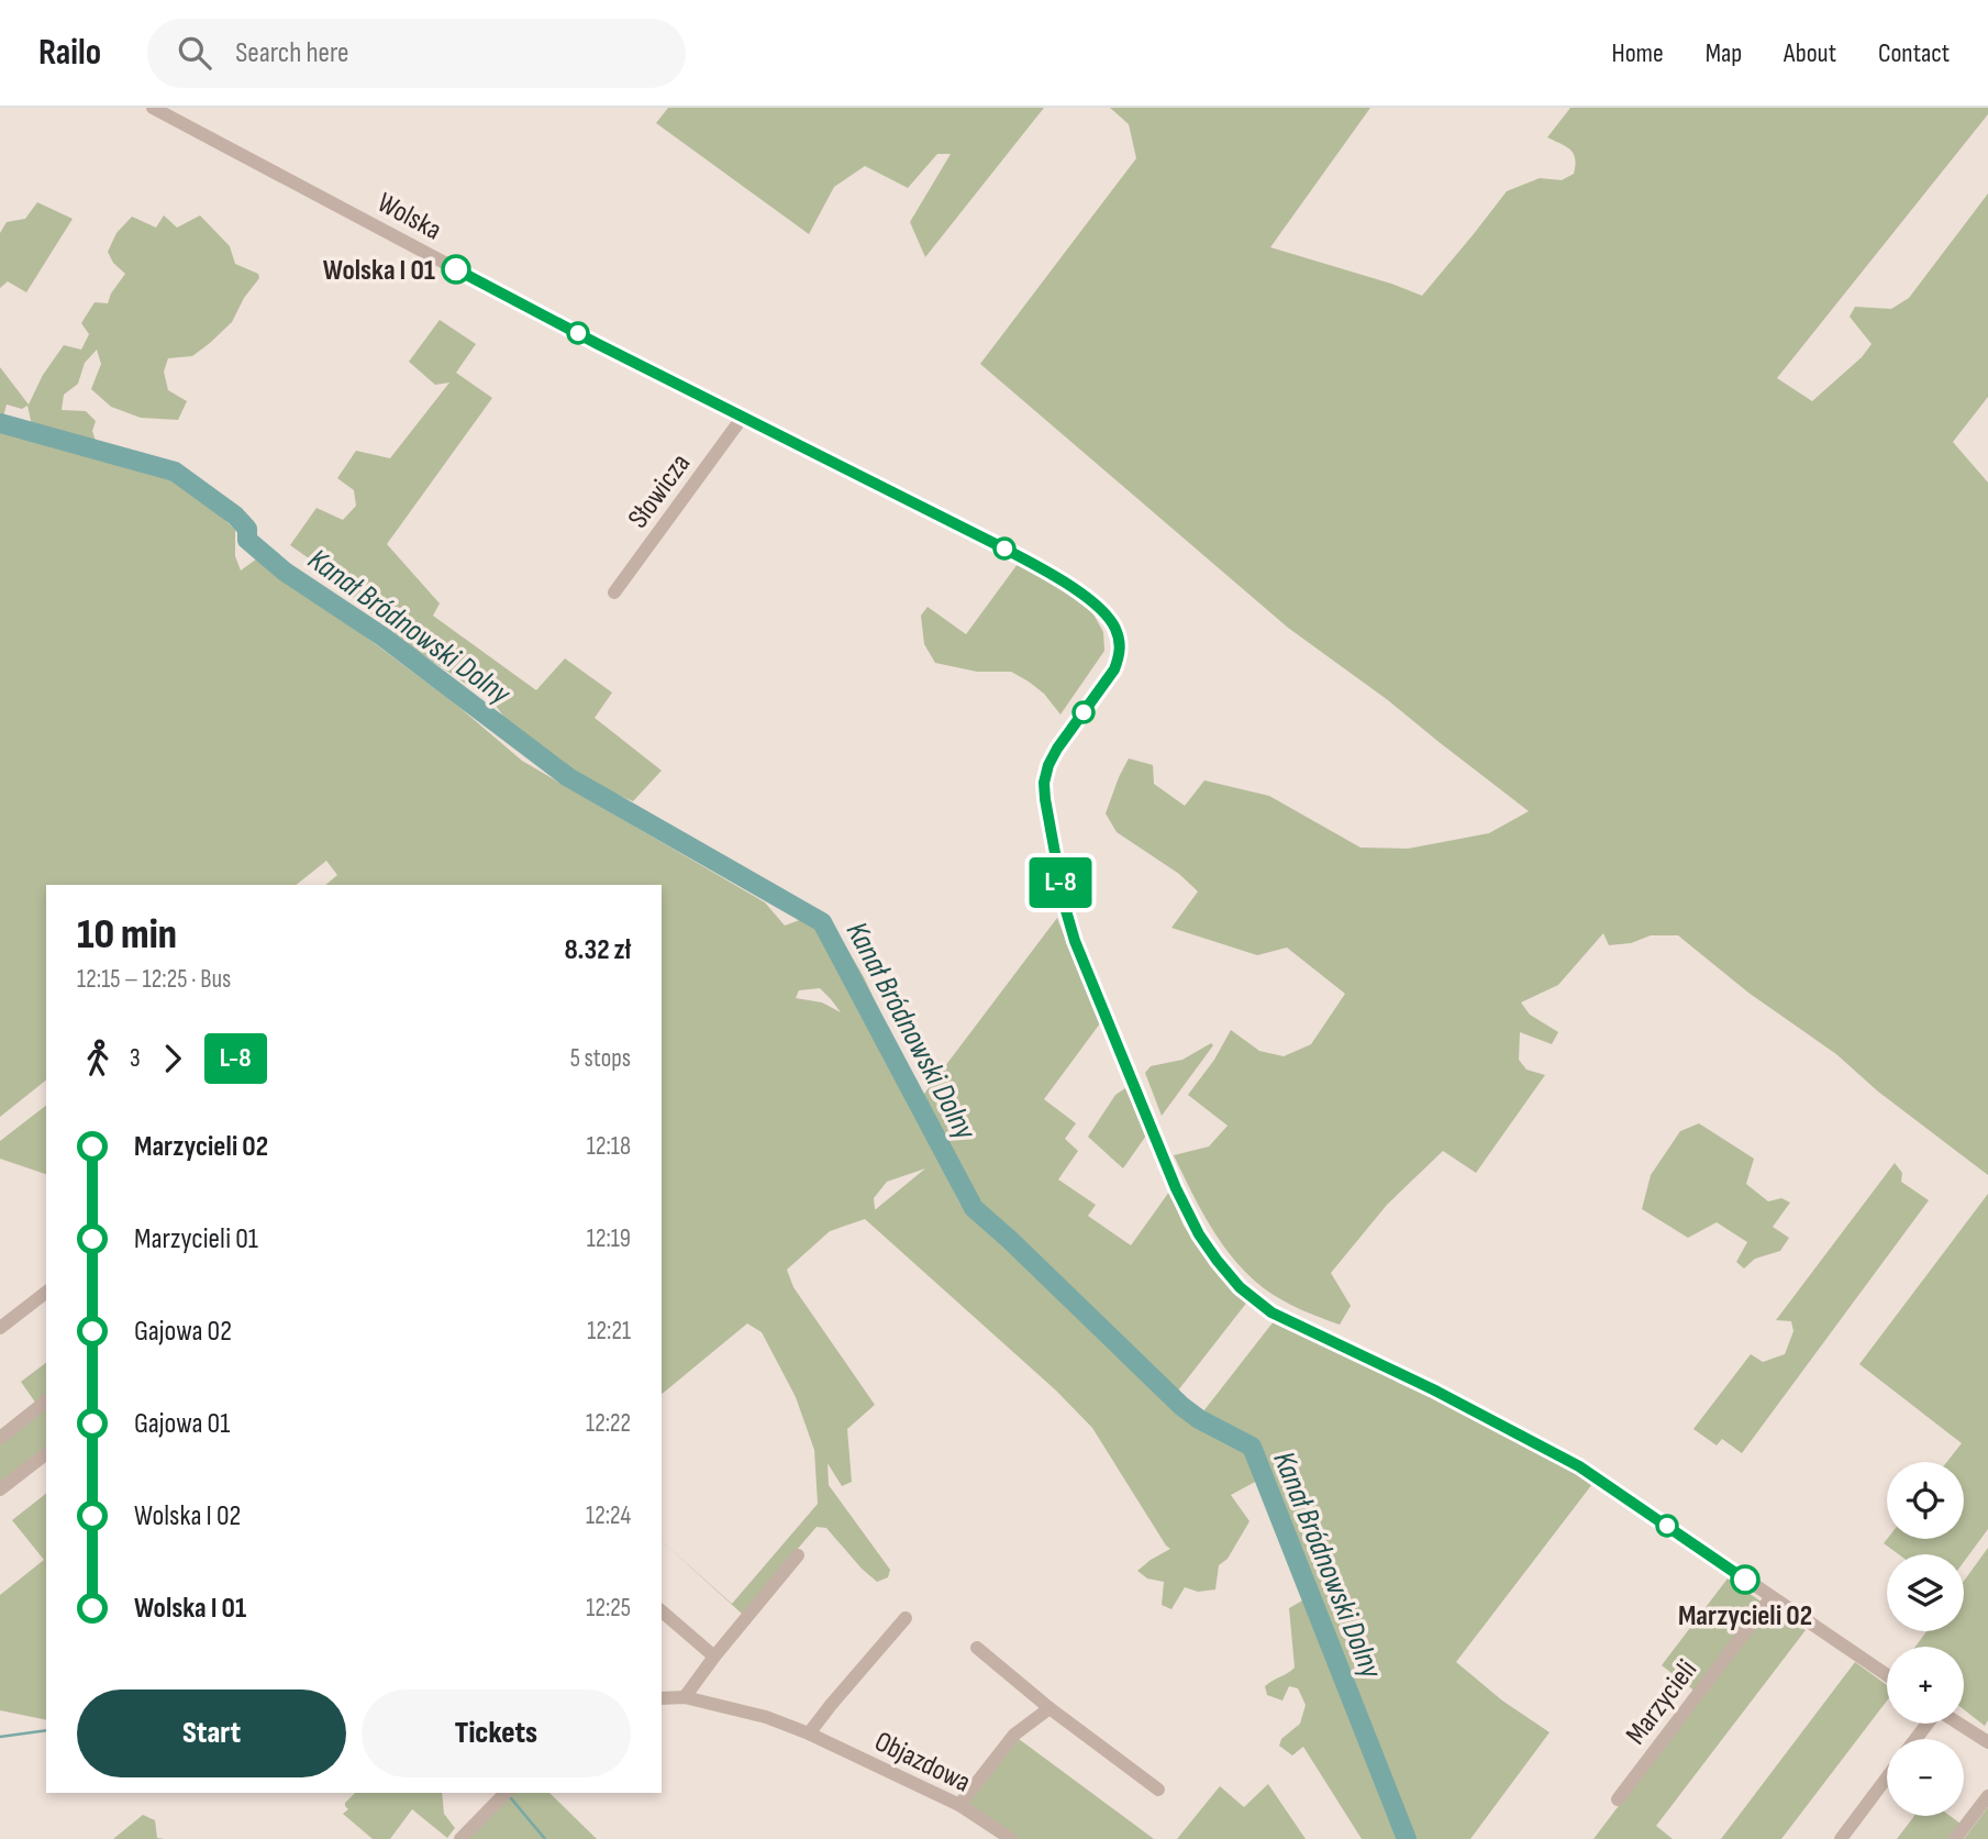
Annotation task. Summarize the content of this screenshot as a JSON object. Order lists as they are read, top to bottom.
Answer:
{
  "streets": {
    "street": [
      "Wolska",
      "Słowicza",
      "Marzycieli",
      "Objazdowa"
    ]
  },
  "crossings": [
    ["Wolska", "Słowicza"],
    ["Wolska", "Marzycieli"]
  ],
  "water": ["Kanał Bródnowski Dolny"],
  "places": ["Wolska I 01", "Marzycieli 02"],
  "lines": ["bus line L-8"],
  "page": {
    "header": "Railo",
    "search": "Search here",
    "nav": [
      "Home",
      "Map",
      "About",
      "Contact"
    ],
    "on_map": "L-8",
    "heading": ["10 min", "12:15 – 12:25 · Bus", "8.32 zł"],
    "legs": ["3", "L-8", "5 stops"],
    "list": [
      {
        "name": "Marzycieli 02",
        "value": "12:18"
      },
      {
        "name": "Marzycieli 01",
        "value": "12:19"
      },
      {
        "name": "Gajowa 02",
        "value": "12:21"
      },
      {
        "name": "Gajowa 01",
        "value": "12:22"
      },
      {
        "name": "Wolska I 02",
        "value": "12:24"
      },
      {
        "name": "Wolska I 01",
        "value": "12:25"
      }
    ],
    "map_buttons": ["+", "−"],
    "buttons": ["Start", "Tickets"]
  }
}
